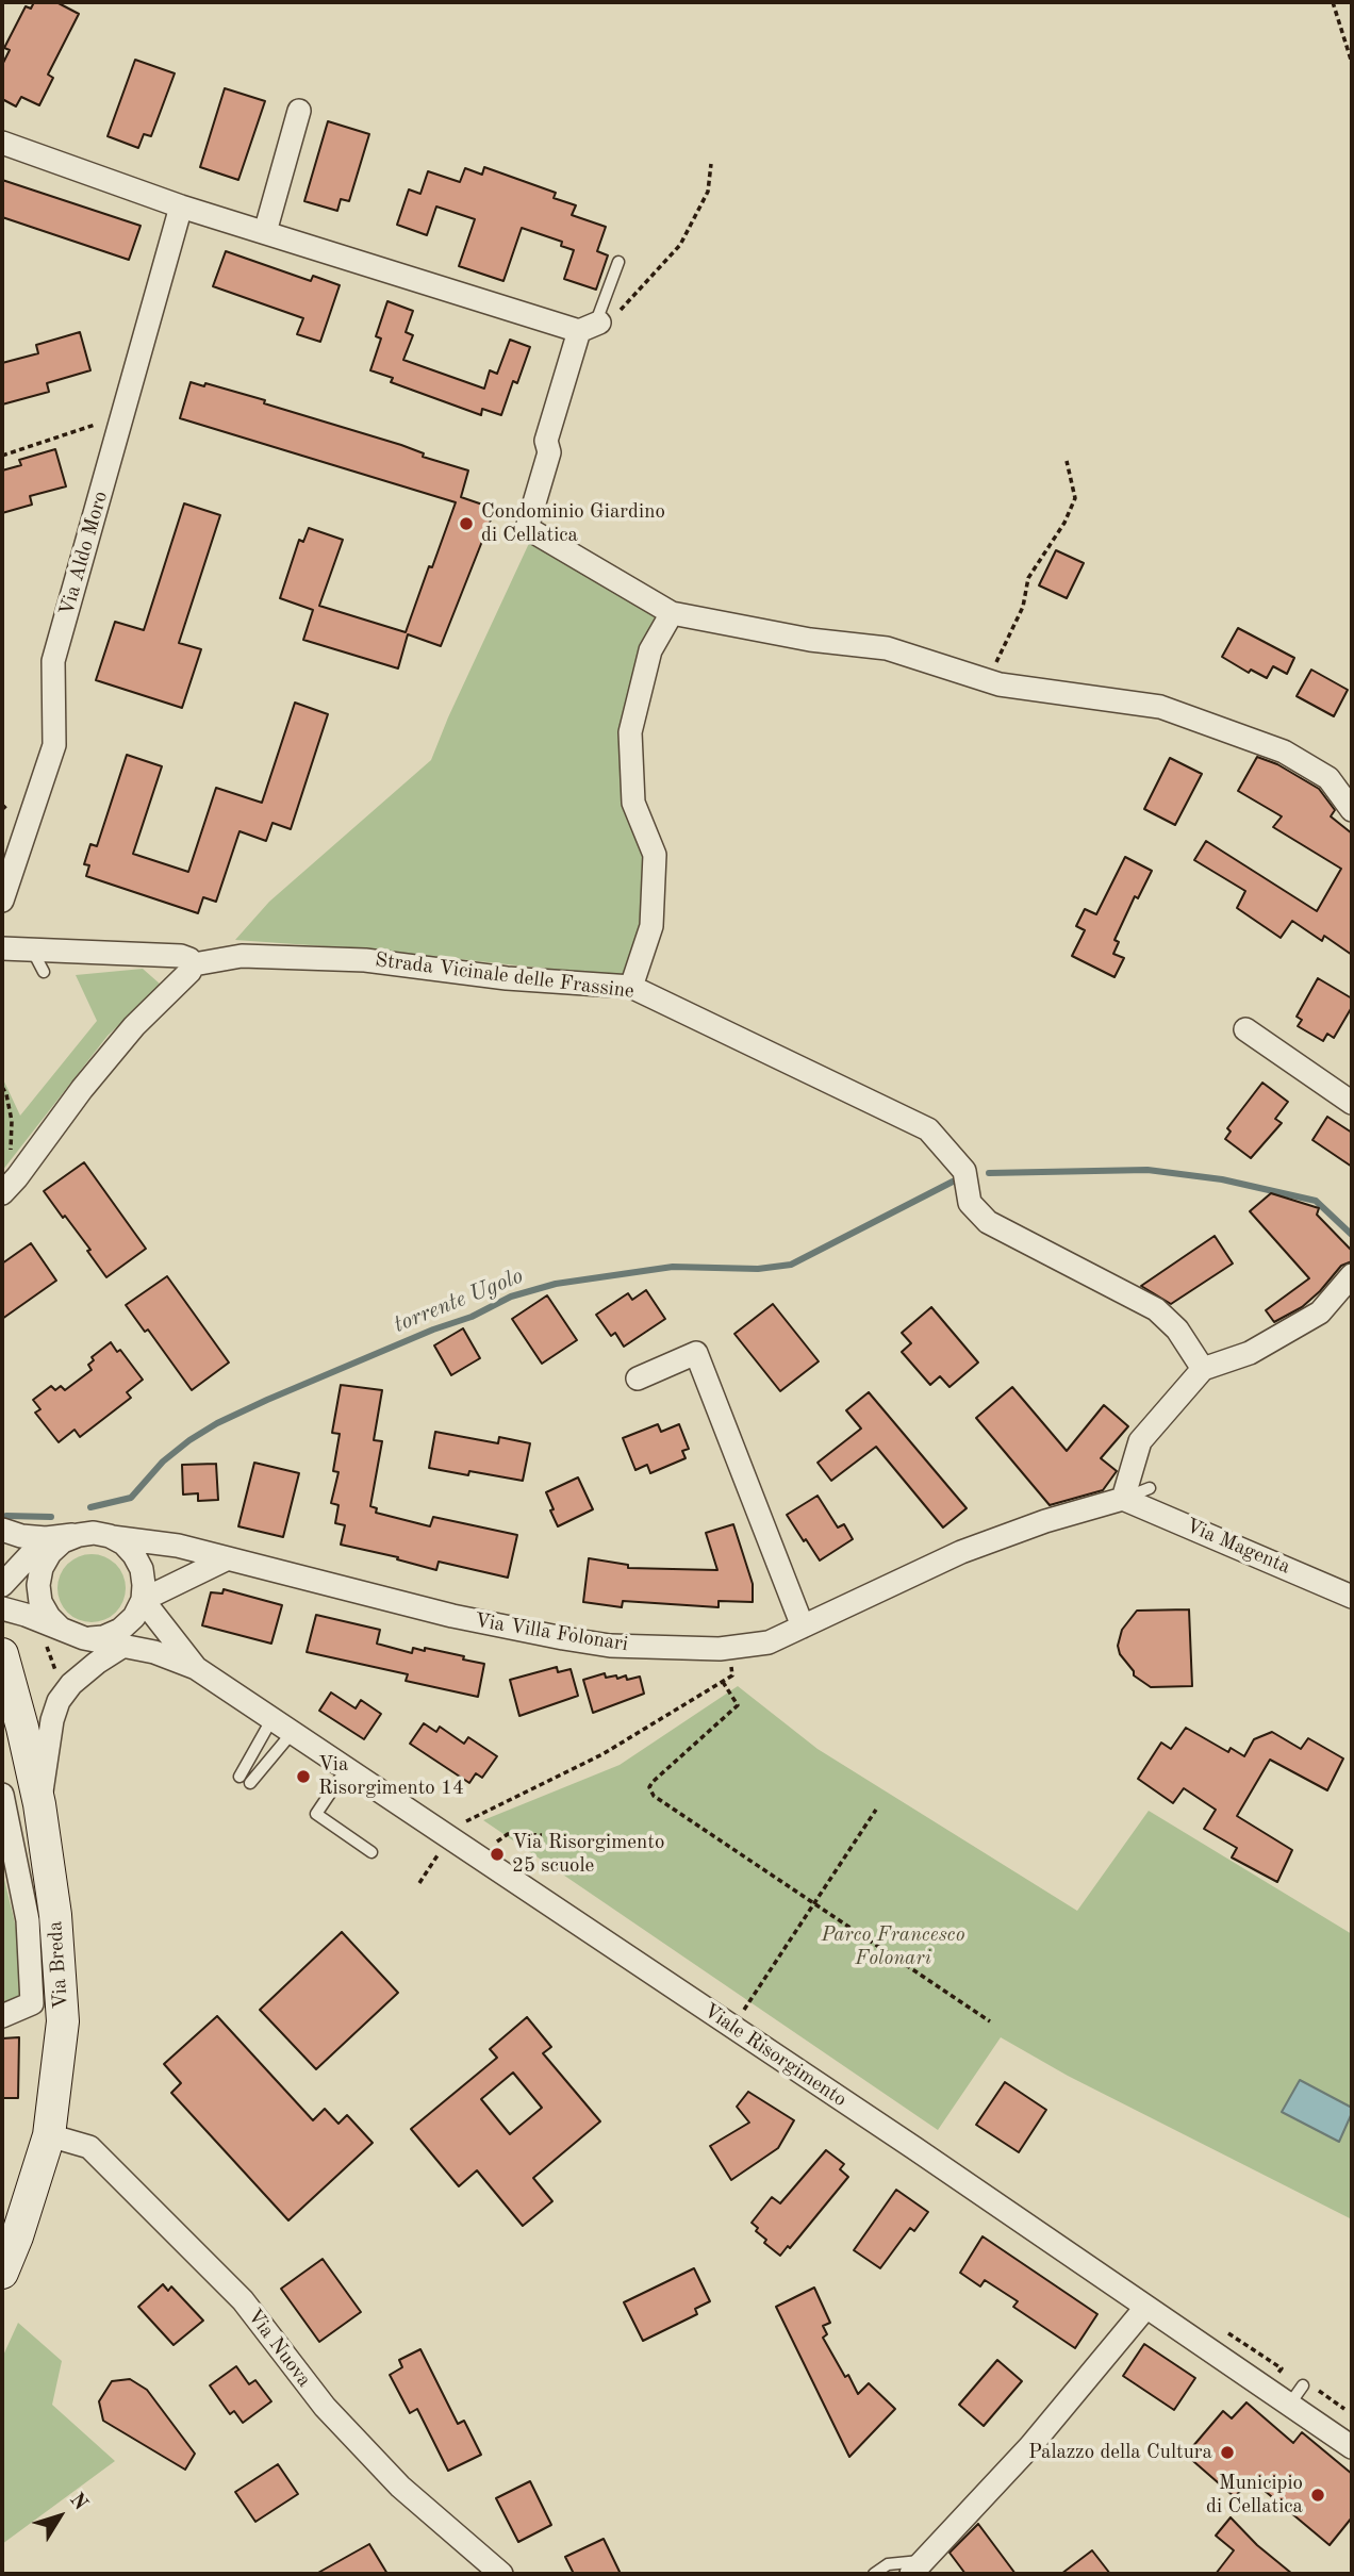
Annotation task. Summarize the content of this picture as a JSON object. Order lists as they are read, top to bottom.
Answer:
{
  "streets": {
    "street": [
      "Via Aldo Moro",
      "Strada Vicinale delle Frassine",
      "Via Magenta",
      "Via Villa Folonari",
      "Via Breda",
      "Viale Risorgimento",
      "Via Nuova"
    ]
  },
  "crossings": [
    ["Via Magenta", "Via Villa Folonari"],
    ["Via Villa Folonari", "Viale Risorgimento"],
    ["Via Breda", "Via Nuova"]
  ],
  "water": ["torrente Ugolo"],
  "parks": ["Parco Francesco Folonari"],
  "places": [
    "Condominio Giardino di Cellatica",
    "Via Risorgimento 14",
    "Via Risorgimento 25 scuole",
    "Palazzo della Cultura",
    "Municipio di Cellatica"
  ],
  "north": "top right"
}
